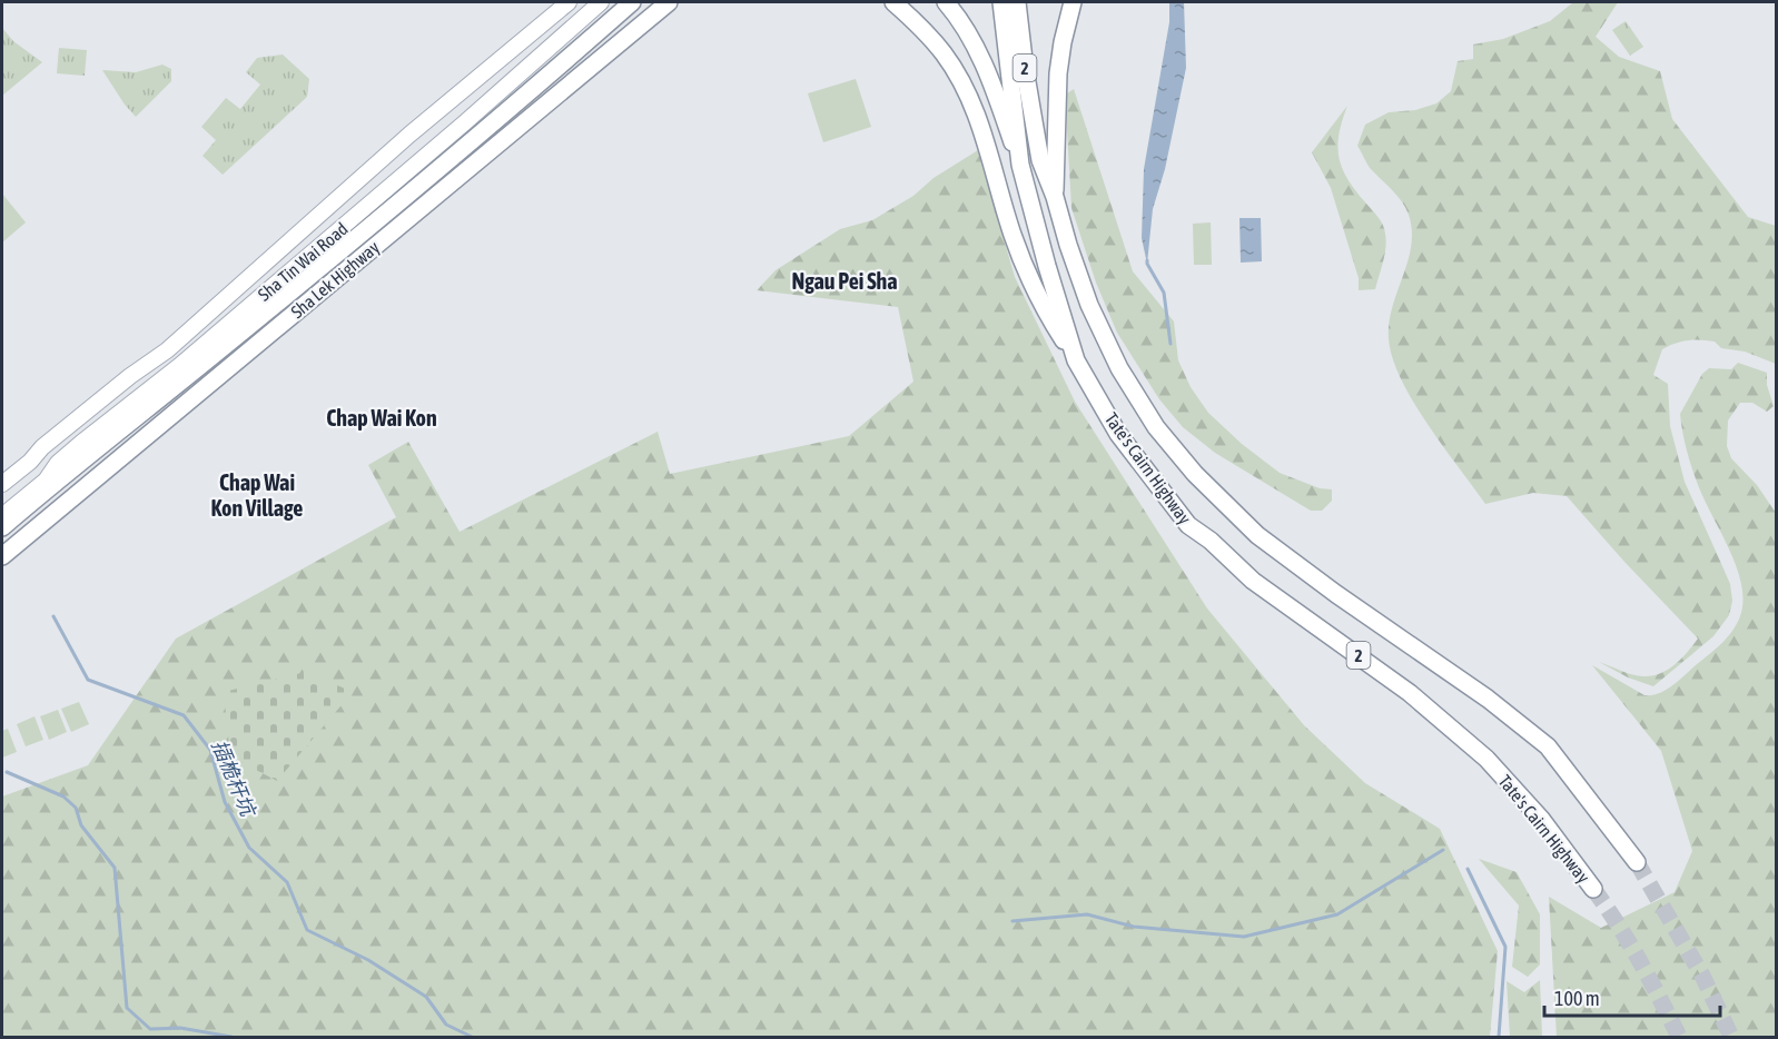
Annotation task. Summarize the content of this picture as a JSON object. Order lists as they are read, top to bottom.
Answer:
{
  "streets": {
    "highway": ["2", "Sha Lek Highway", "Tate's Cairn Highway"],
    "main road": ["Sha Tin Wai Road"]
  },
  "districts": ["Ngau Pei Sha", "Chap Wai Kon", "Chap Wai Kon Village"],
  "water": ["插桅杆坑"],
  "scale_bar": "100 m"
}
